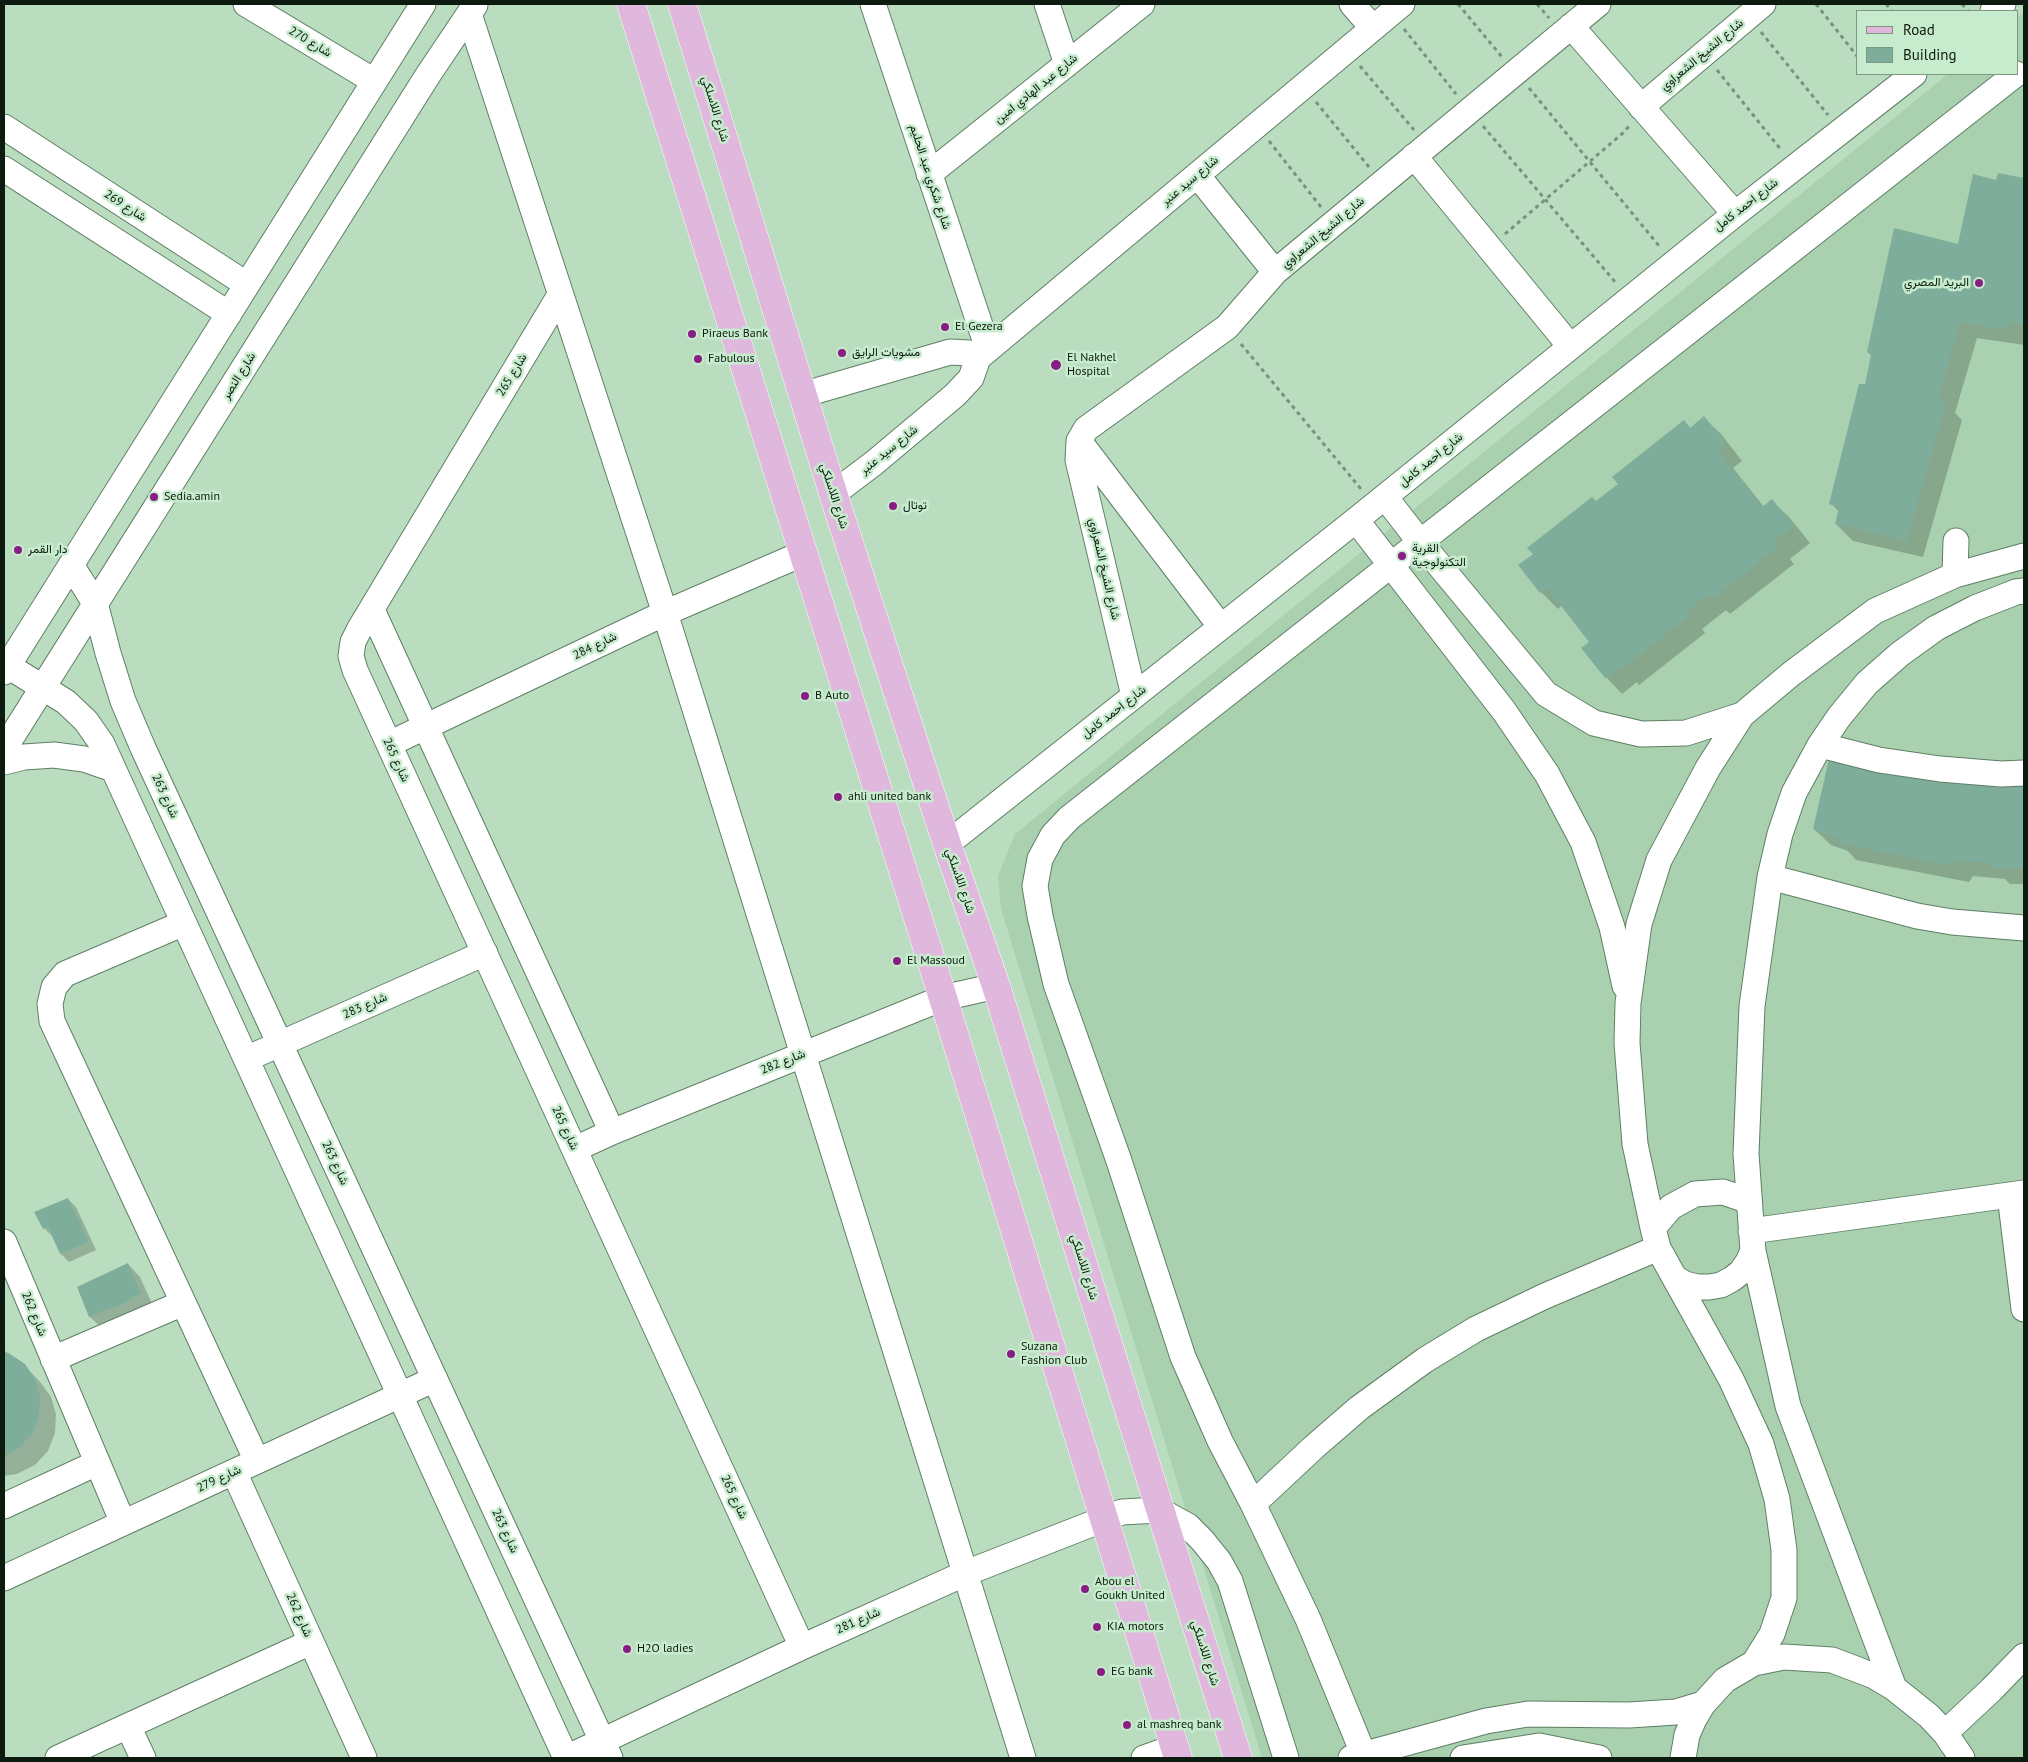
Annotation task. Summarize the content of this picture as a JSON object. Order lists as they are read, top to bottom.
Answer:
{
  "streets": {
    "main road": ["شارع اللاسلكي"],
    "street": [
      "شارع 270",
      "شارع الشيخ الشعراوي",
      "شارع عبد الهادي امين",
      "شارع شكري عبد الحليم",
      "شارع سيد عنبر",
      "شارع احمد كامل",
      "شارع 269",
      "شارع 265",
      "شارع النصر",
      "شارع 284",
      "شارع 263",
      "شارع 283",
      "شارع 282",
      "شارع 262",
      "شارع 279",
      "شارع 281"
    ]
  },
  "crossings": [
    ["شارع الشيخ الشعراوي", "شارع احمد كامل"],
    ["شارع عبد الهادي امين", "شارع شكري عبد الحليم"],
    ["شارع اللاسلكي", "شارع سيد عنبر"],
    ["شارع اللاسلكي", "شارع احمد كامل"],
    ["شارع اللاسلكي", "شارع 282"],
    ["شارع اللاسلكي", "شارع 281"],
    ["شارع شكري عبد الحليم", "شارع سيد عنبر"],
    ["شارع 265", "شارع 284"],
    ["شارع 265", "شارع 283"],
    ["شارع 265", "شارع 282"],
    ["شارع 265", "شارع 281"],
    ["شارع النصر", "شارع 263"],
    ["شارع 263", "شارع 283"],
    ["شارع 263", "شارع 279"],
    ["شارع 263", "شارع 281"],
    ["شارع 262", "شارع 279"]
  ],
  "places": [
    "البريد المصري",
    "El Gezera",
    "Piraeus Bank",
    "مشويات الرايق",
    "Fabulous",
    "El Nakhel Hospital",
    "Sedia.amin",
    "توتال",
    "دار القمر",
    "القرية التكنولوجية",
    "B Auto",
    "ahli united bank",
    "El Massoud",
    "Suzana Fashion Club",
    "Abou el Goukh United",
    "KIA motors",
    "H2O ladies",
    "EG bank",
    "al mashreq bank"
  ],
  "legend": ["Road", "Building"]
}
